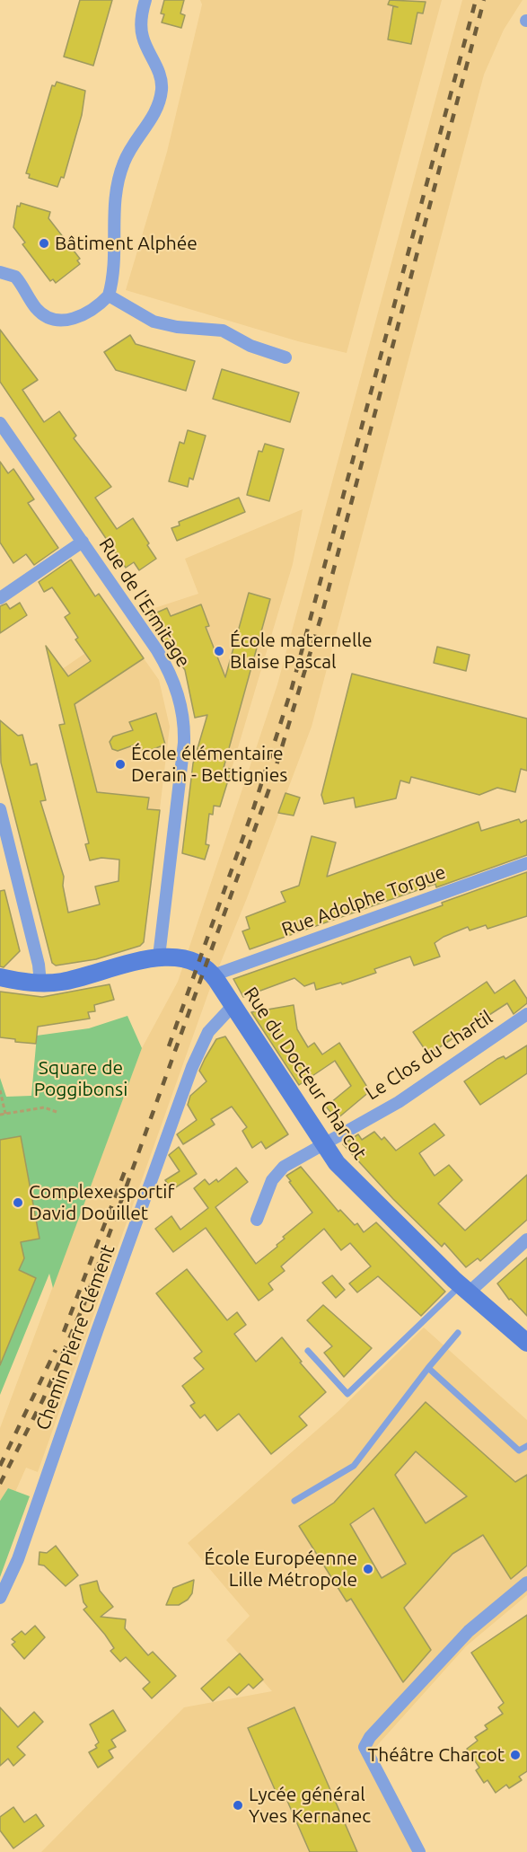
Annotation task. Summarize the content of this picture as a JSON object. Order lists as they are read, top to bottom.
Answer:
{
  "streets": {
    "street": [
      "Rue de l'Ermitage",
      "Rue Adolphe Torgue",
      "Le Clos du Chartil",
      "Rue du Docteur Charcot",
      "Chemin Pierre Clément"
    ]
  },
  "crossings": [
    ["Rue de l'Ermitage", "Rue du Docteur Charcot"],
    ["Rue Adolphe Torgue", "Rue du Docteur Charcot"],
    ["Le Clos du Chartil", "Rue du Docteur Charcot"],
    ["Rue du Docteur Charcot", "Chemin Pierre Clément"]
  ],
  "parks": ["Square de Poggibonsi"],
  "places": [
    "Bâtiment Alphée",
    "École maternelle Blaise Pascal",
    "École élémentaire Derain - Bettignies",
    "Complexe sportif David Douillet",
    "École Européenne Lille Métropole",
    "Théâtre Charcot",
    "Lycée général Yves Kernanec"
  ]
}
